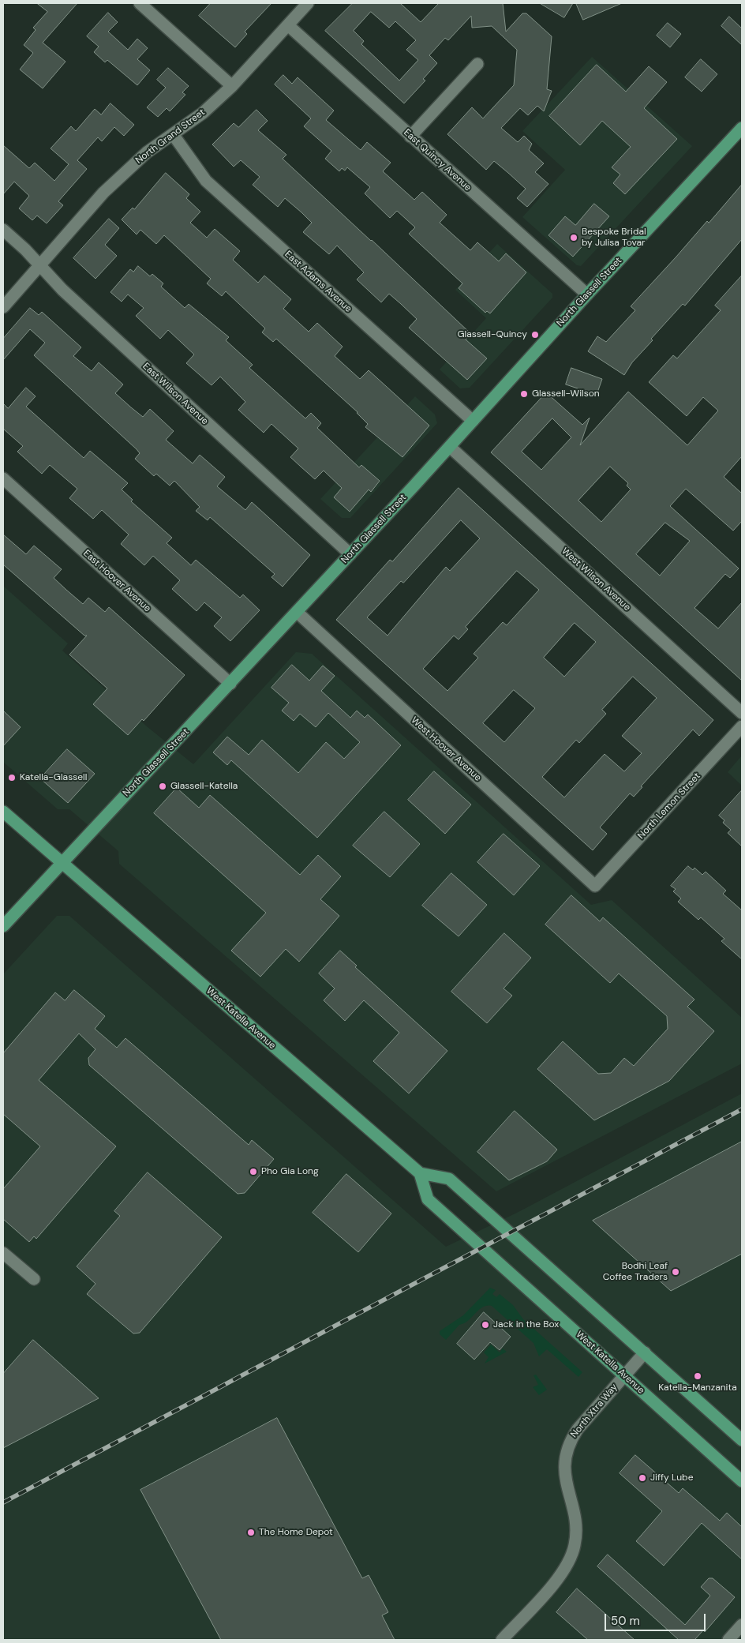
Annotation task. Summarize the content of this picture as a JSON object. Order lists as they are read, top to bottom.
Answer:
{
  "streets": {
    "main road": ["North Glassell Street", "West Katella Avenue"],
    "street": [
      "North Grand Street",
      "East Quincy Avenue",
      "East Adams Avenue",
      "East Wilson Avenue",
      "West Wilson Avenue",
      "East Hoover Avenue",
      "West Hoover Avenue",
      "North Lemon Street",
      "North Xtra Way"
    ]
  },
  "crossings": [
    ["North Grand Street", "East Quincy Avenue"],
    ["North Grand Street", "East Adams Avenue"],
    ["North Grand Street", "East Wilson Avenue"],
    ["East Quincy Avenue", "North Glassell Street"],
    ["East Adams Avenue", "North Glassell Street"],
    ["North Glassell Street", "East Wilson Avenue"],
    ["North Glassell Street", "West Wilson Avenue"],
    ["North Glassell Street", "East Hoover Avenue"],
    ["North Glassell Street", "West Hoover Avenue"],
    ["North Glassell Street", "West Katella Avenue"],
    ["West Hoover Avenue", "North Lemon Street"],
    ["West Katella Avenue", "North Xtra Way"]
  ],
  "places": [
    "Bespoke Bridal by Julisa Tovar",
    "Glassell-Quincy",
    "Glassell-Wilson",
    "Katella-Glassell",
    "Glassell-Katella",
    "Pho Gia Long",
    "Bodhi Leaf Coffee Traders",
    "Jack in the Box",
    "Katella-Manzanita",
    "Jiffy Lube",
    "The Home Depot"
  ],
  "scale_bar": "50 m"
}
